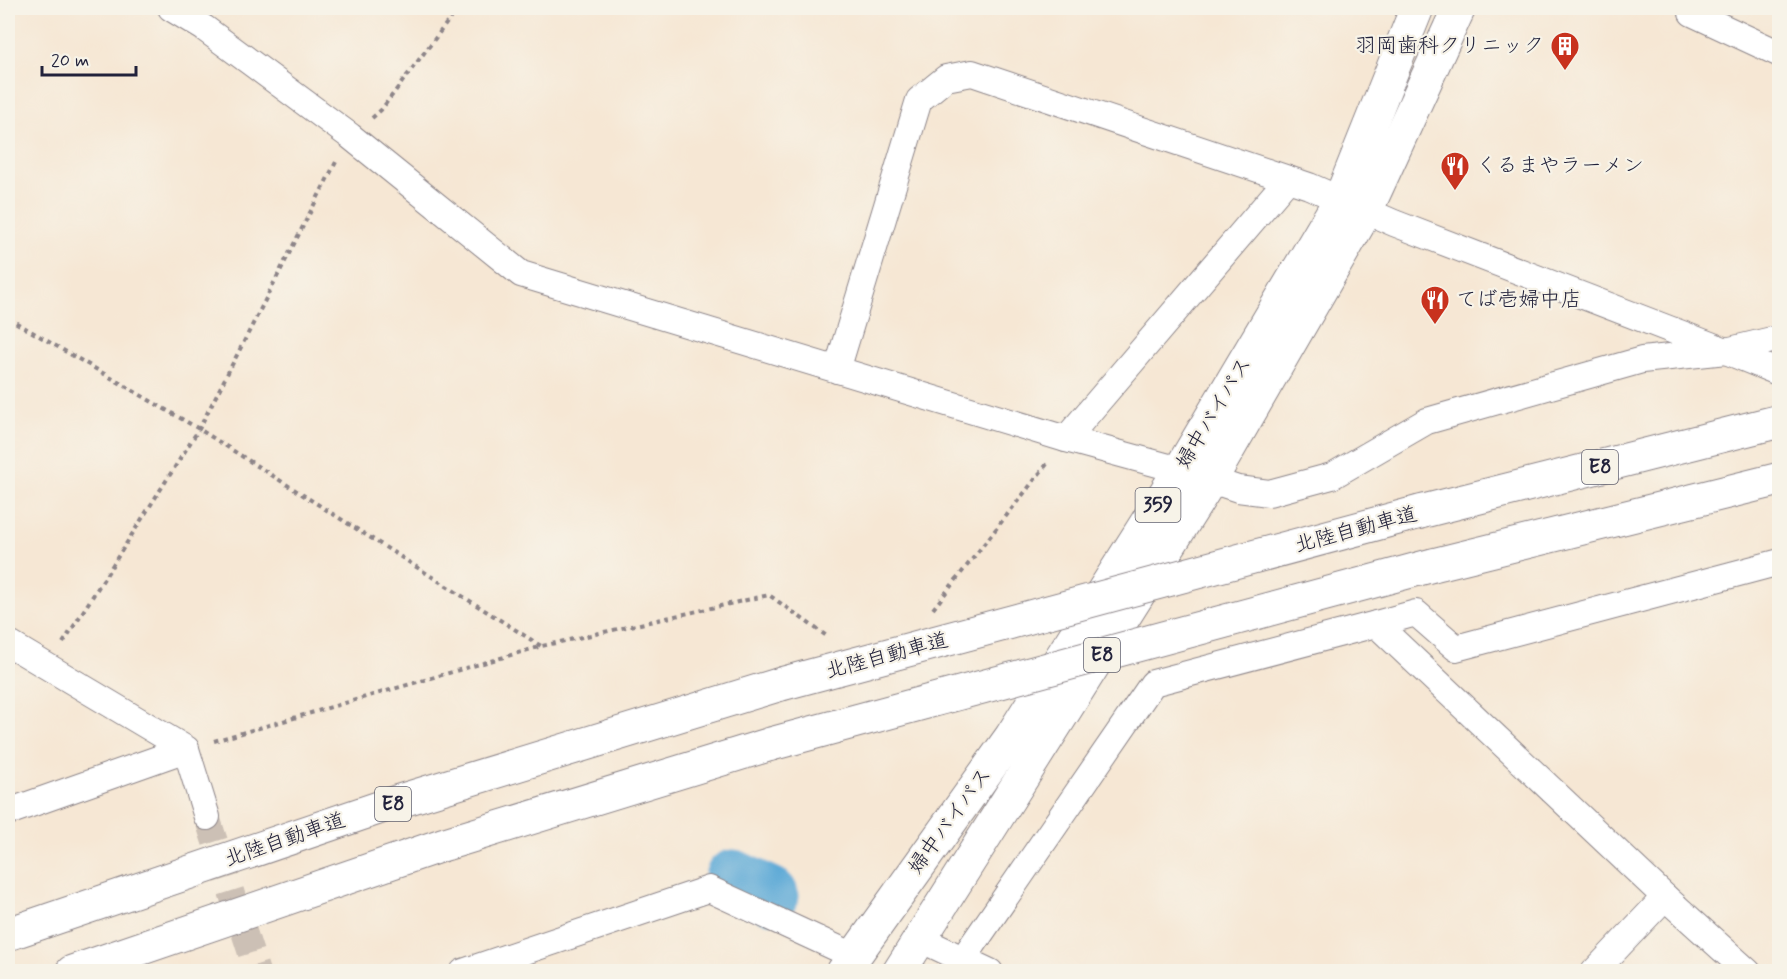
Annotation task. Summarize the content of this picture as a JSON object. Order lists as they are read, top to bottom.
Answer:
{
  "streets": {
    "highway": [
      "婦中バイパス",
      "E8",
      "359",
      "北陸自動車道"
    ]
  },
  "places": {
    "building": ["羽岡歯科クリニック"],
    "restaurant": ["くるまやラーメン", "てば壱婦中店"]
  },
  "scale_bar": "20 m"
}
